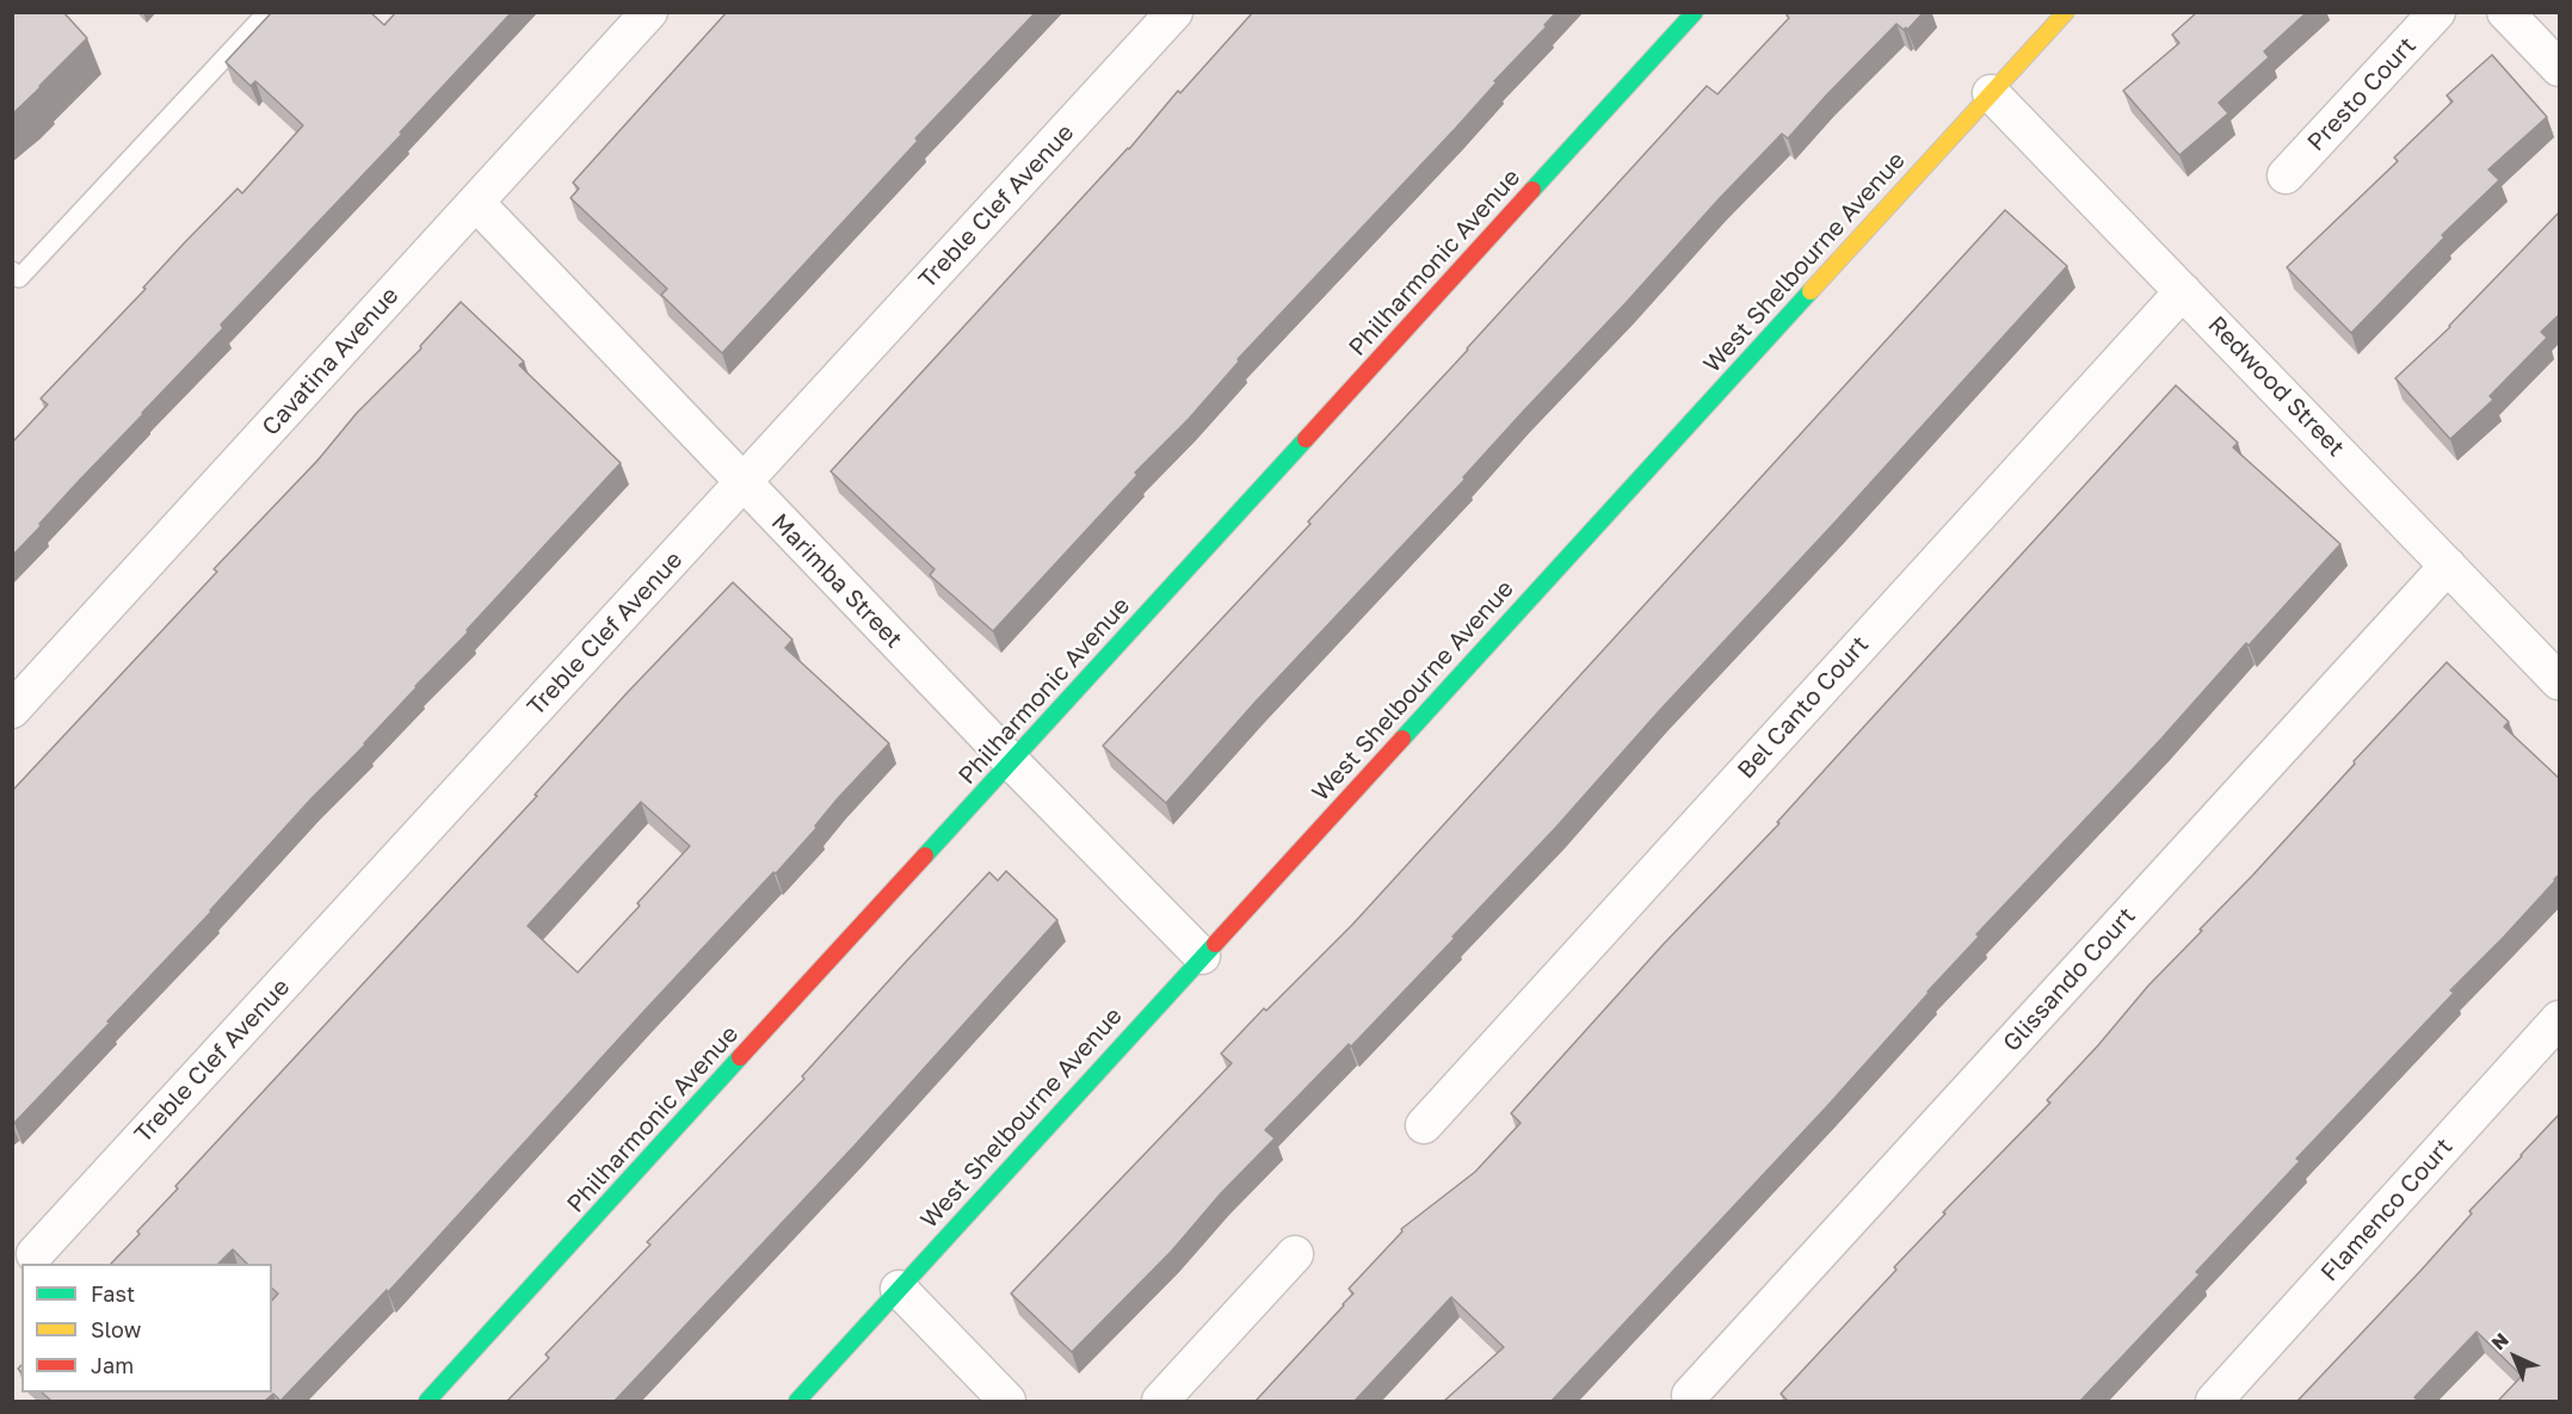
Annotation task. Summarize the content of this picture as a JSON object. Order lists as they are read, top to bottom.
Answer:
{
  "streets": {
    "street": [
      "Presto Court",
      "Treble Clef Avenue",
      "Philharmonic Avenue",
      "West Shelbourne Avenue",
      "Cavatina Avenue",
      "Redwood Street",
      "Marimba Street",
      "Bel Canto Court",
      "Glissando Court",
      "Flamenco Court"
    ]
  },
  "crossings": [
    ["Treble Clef Avenue", "Marimba Street"],
    ["Philharmonic Avenue", "Marimba Street"],
    ["West Shelbourne Avenue", "Redwood Street"],
    ["West Shelbourne Avenue", "Marimba Street"],
    ["Cavatina Avenue", "Marimba Street"],
    ["Redwood Street", "Bel Canto Court"],
    ["Redwood Street", "Glissando Court"]
  ],
  "legend": ["Fast", "Slow", "Jam"],
  "north": "top left"
}
